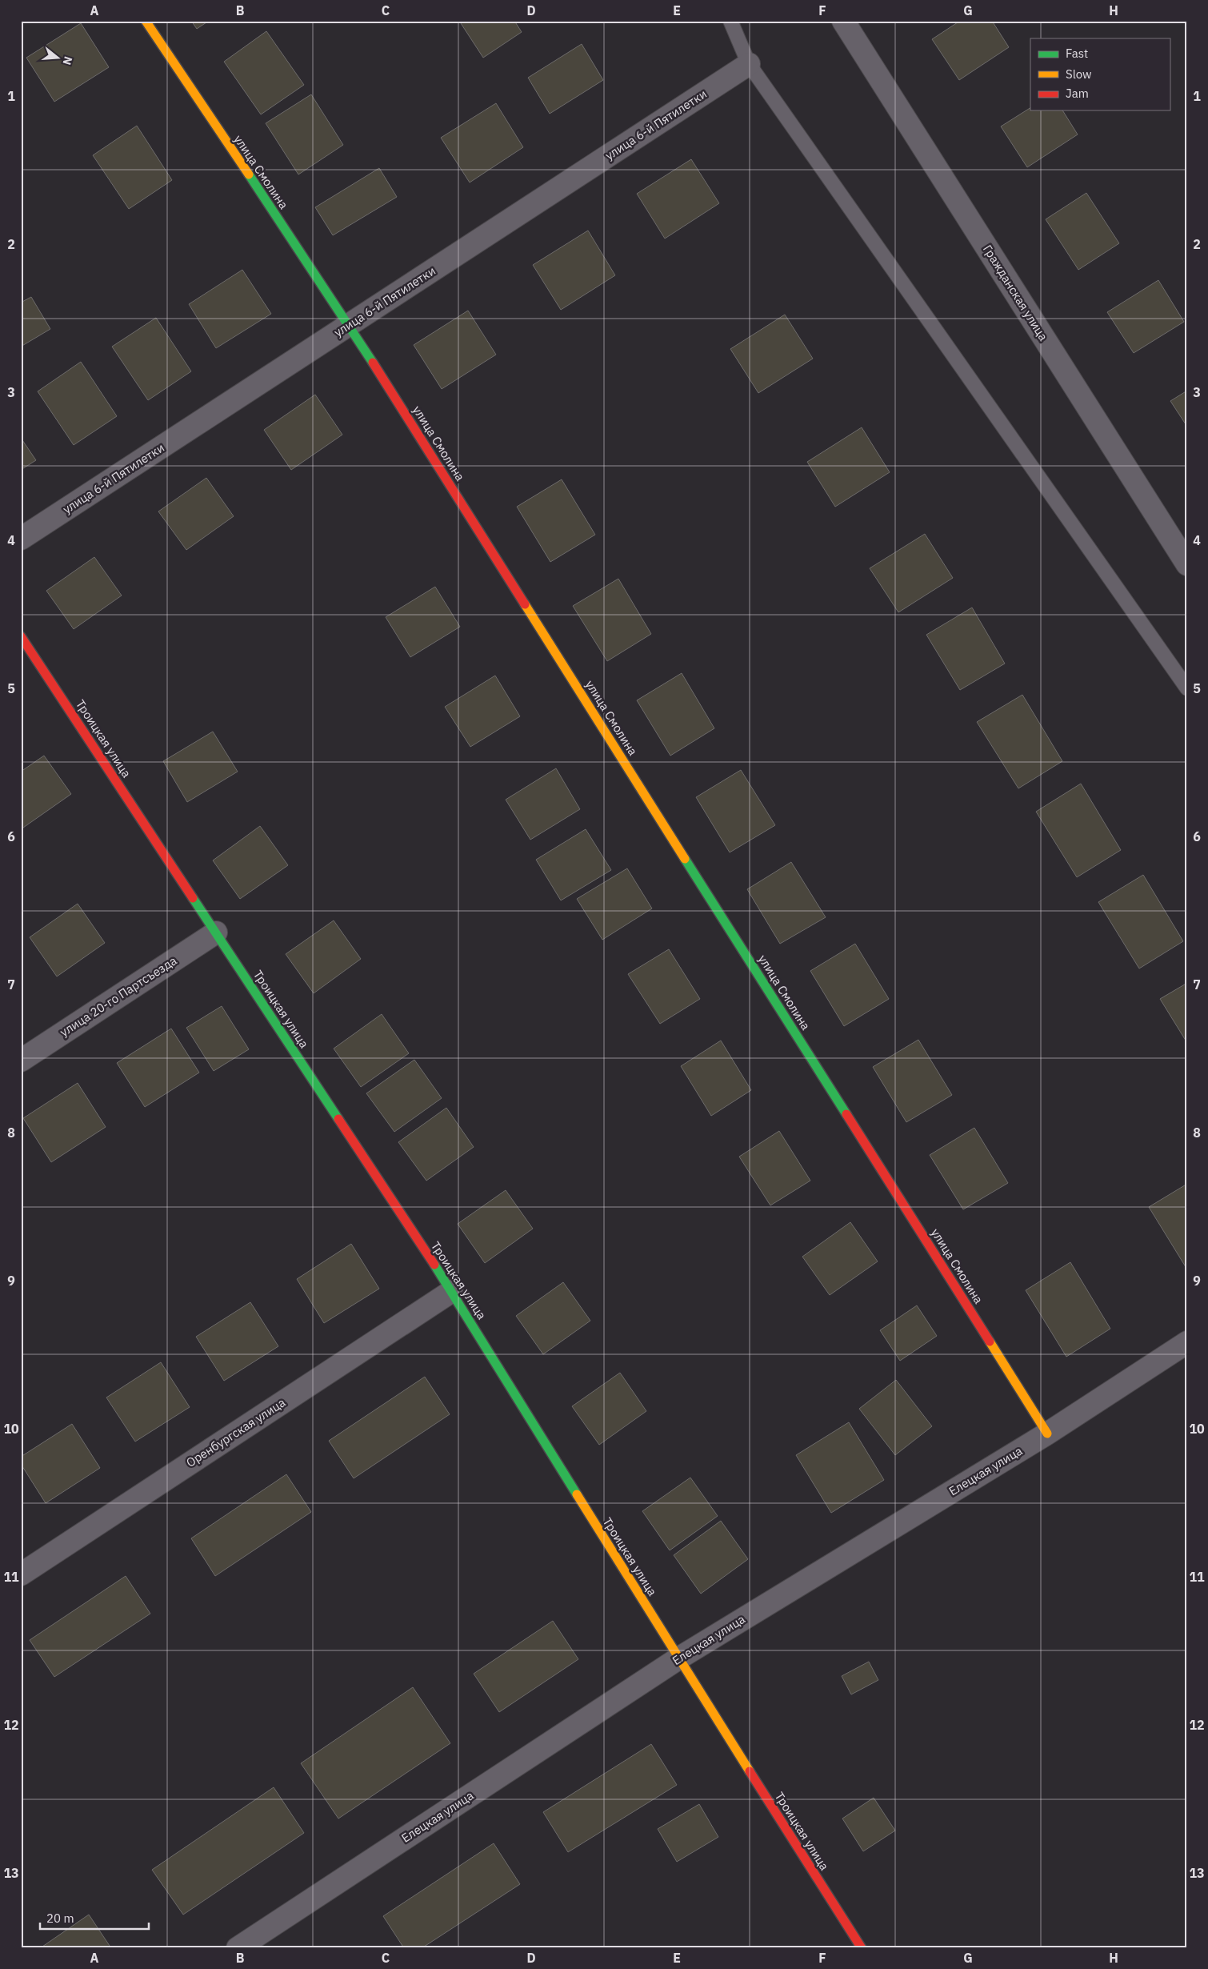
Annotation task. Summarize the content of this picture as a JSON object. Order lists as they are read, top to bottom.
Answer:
{
  "streets": {
    "street": [
      "улица 6-й Пятилетки",
      "улица Смолина",
      "Гражданская улица",
      "Троицкая улица",
      "улица 20-го Партсъезда",
      "Оренбургская улица",
      "Елецкая улица"
    ]
  },
  "crossings": [
    ["улица 6-й Пятилетки", "улица Смолина"],
    ["улица Смолина", "Елецкая улица"],
    ["Троицкая улица", "улица 20-го Партсъезда"],
    ["Троицкая улица", "Оренбургская улица"],
    ["Троицкая улица", "Елецкая улица"]
  ],
  "legend": ["Fast", "Slow", "Jam"],
  "scale_bar": "20 m",
  "north": "right",
  "grid": {
    "columns": [
      "A",
      "B",
      "C",
      "D",
      "E",
      "F",
      "G",
      "H"
    ],
    "rows": [
      "1",
      "2",
      "3",
      "4",
      "5",
      "6",
      "7",
      "8",
      "9",
      "10",
      "11",
      "12",
      "13"
    ]
  }
}
